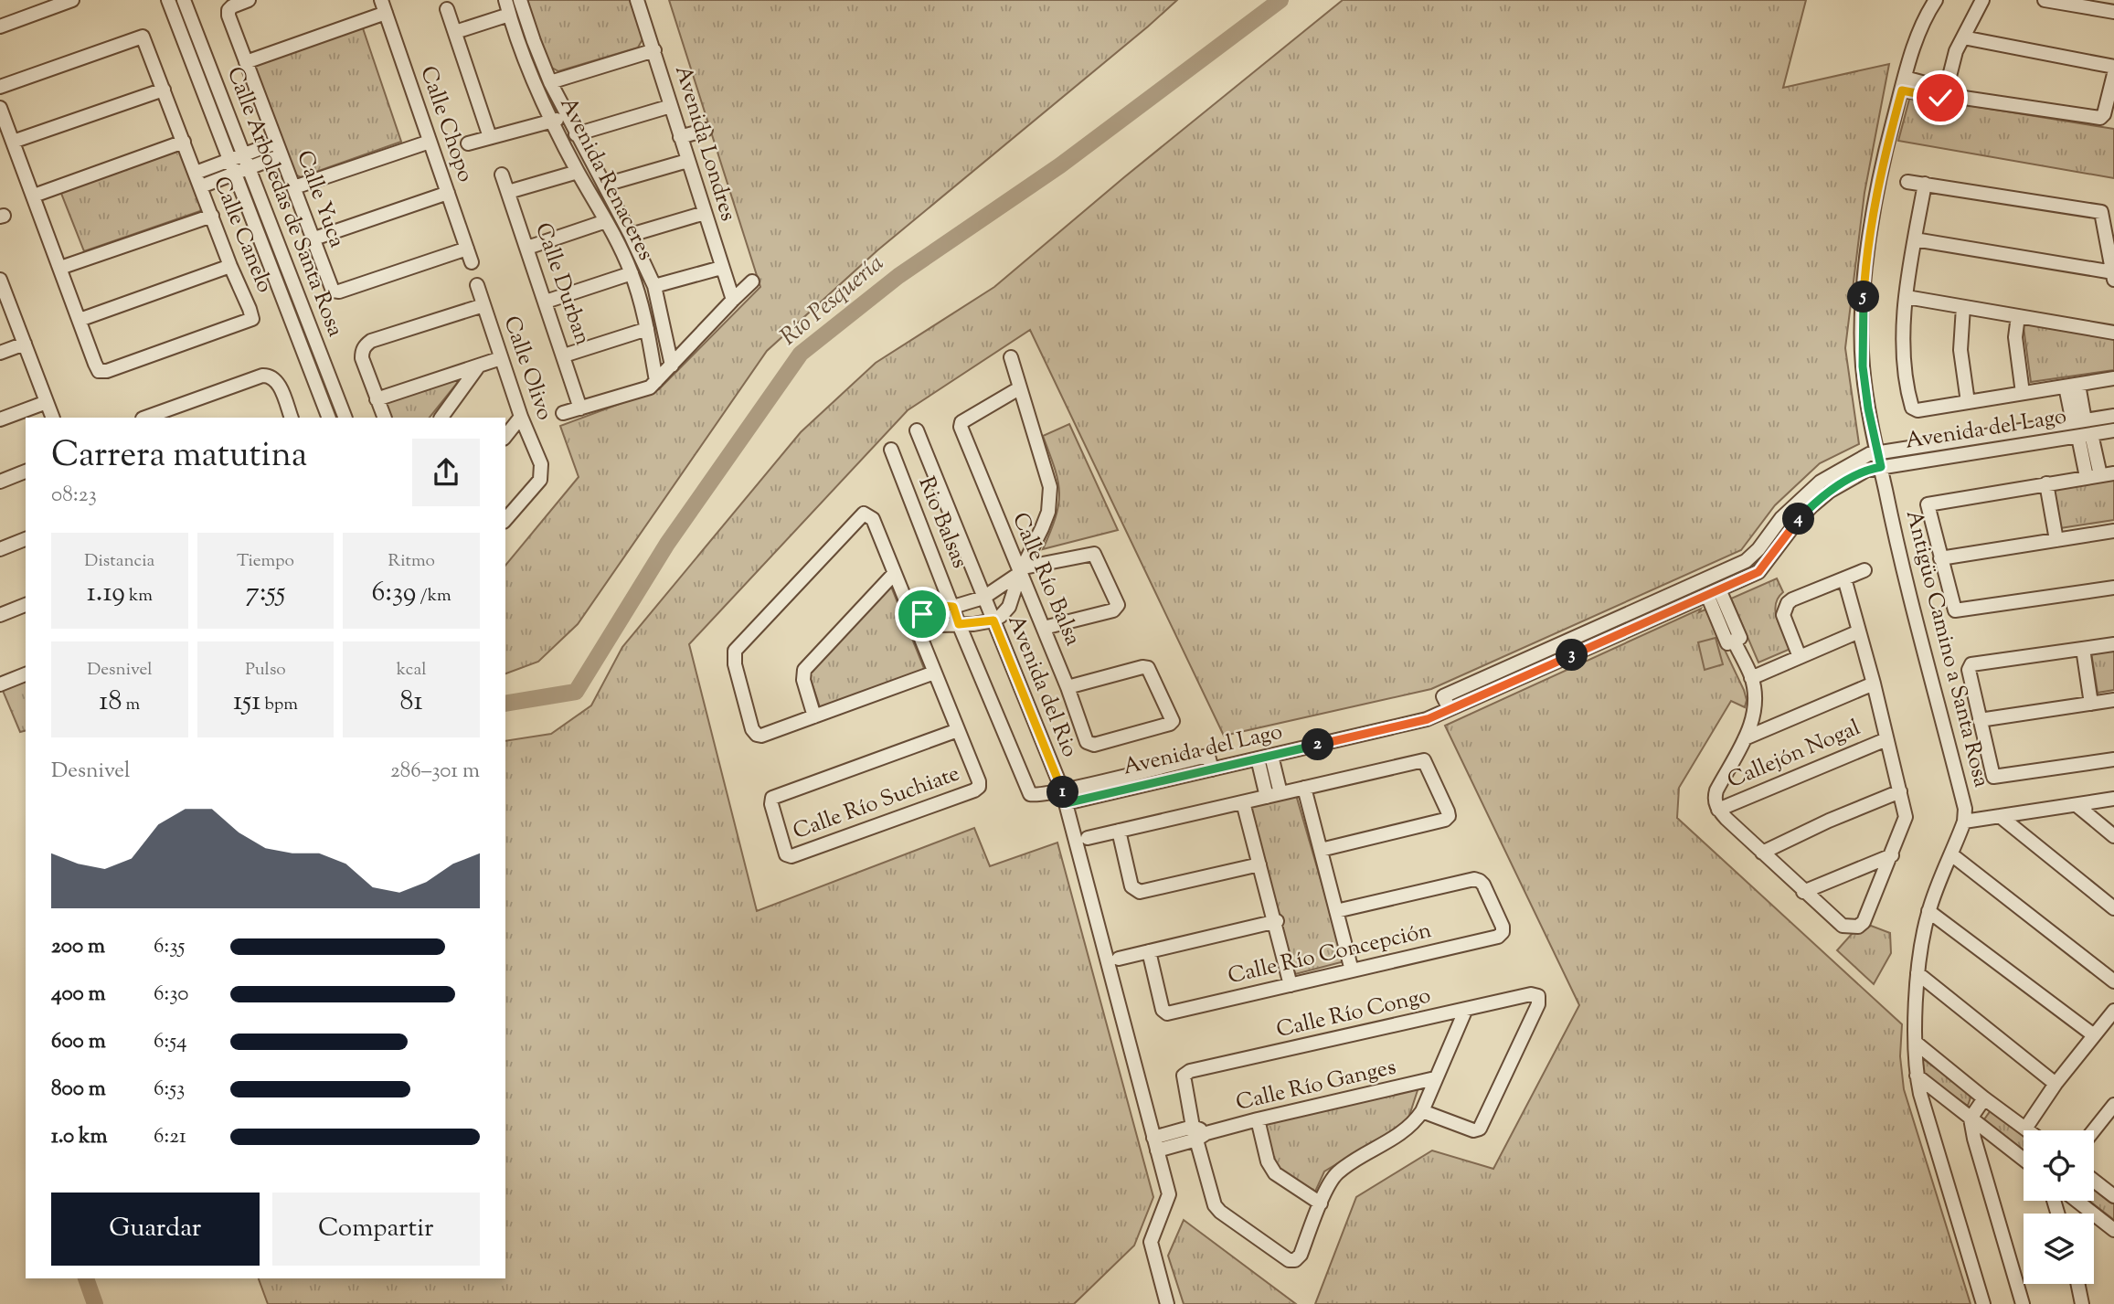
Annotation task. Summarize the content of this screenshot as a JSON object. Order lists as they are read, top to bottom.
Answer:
{
  "streets": {
    "street": [
      "Calle Chopo",
      "Avenida Londres",
      "Avenida Renaceres",
      "Calle Yuca",
      "Calle Arboledas de Santa Rosa",
      "Calle Canelo",
      "Calle Durban",
      "Calle Olivo",
      "Avenida del Lago",
      "Rio Balsas",
      "Calle Río Balsa",
      "Antigüo Camino a Santa Rosa",
      "Avenida del Rio",
      "Callejón Nogal",
      "Calle Río Suchiate",
      "Calle Río Concepción",
      "Calle Río Congo",
      "Calle Río Ganges"
    ]
  },
  "crossings": [
    ["Calle Chopo", "Calle Yuca"],
    ["Avenida del Lago", "Rio Balsas"],
    ["Avenida del Lago", "Antigüo Camino a Santa Rosa"],
    ["Avenida del Lago", "Avenida del Rio"],
    ["Rio Balsas", "Avenida del Rio"],
    ["Avenida del Rio", "Calle Río Ganges"]
  ],
  "water": ["Río Pesquería"],
  "page": {
    "pins": [
      "5",
      "4",
      "3",
      "2",
      "1"
    ],
    "heading": ["Carrera matutina", "08:23"],
    "stats": [
      ["Distancia", "1.19 km"],
      ["Tiempo", "7:55"],
      ["Ritmo", "6:39 /km"],
      ["Desnivel", "18 m"],
      ["Pulso", "151 bpm"],
      ["kcal", "81"]
    ],
    "chart": ["Desnivel", "286–301 m"],
    "list": [
      {
        "name": "200 m",
        "note": "6:35"
      },
      {
        "name": "400 m",
        "note": "6:30"
      },
      {
        "name": "600 m",
        "note": "6:54"
      },
      {
        "name": "800 m",
        "note": "6:53"
      },
      {
        "name": "1.0 km",
        "note": "6:21"
      }
    ],
    "buttons": ["Guardar", "Compartir"]
  }
}
